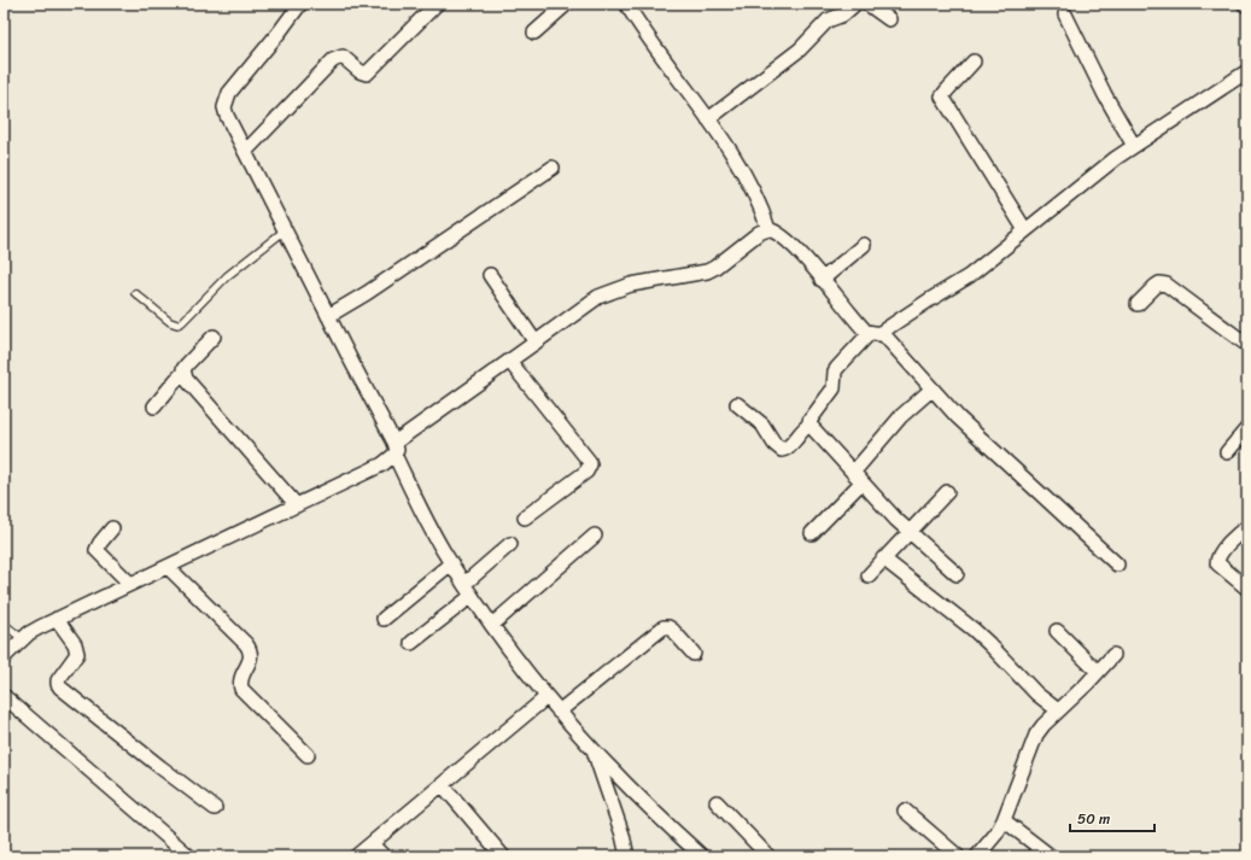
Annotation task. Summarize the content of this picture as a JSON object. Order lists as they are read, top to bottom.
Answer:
{
  "scale_bar": "50 m"
}
